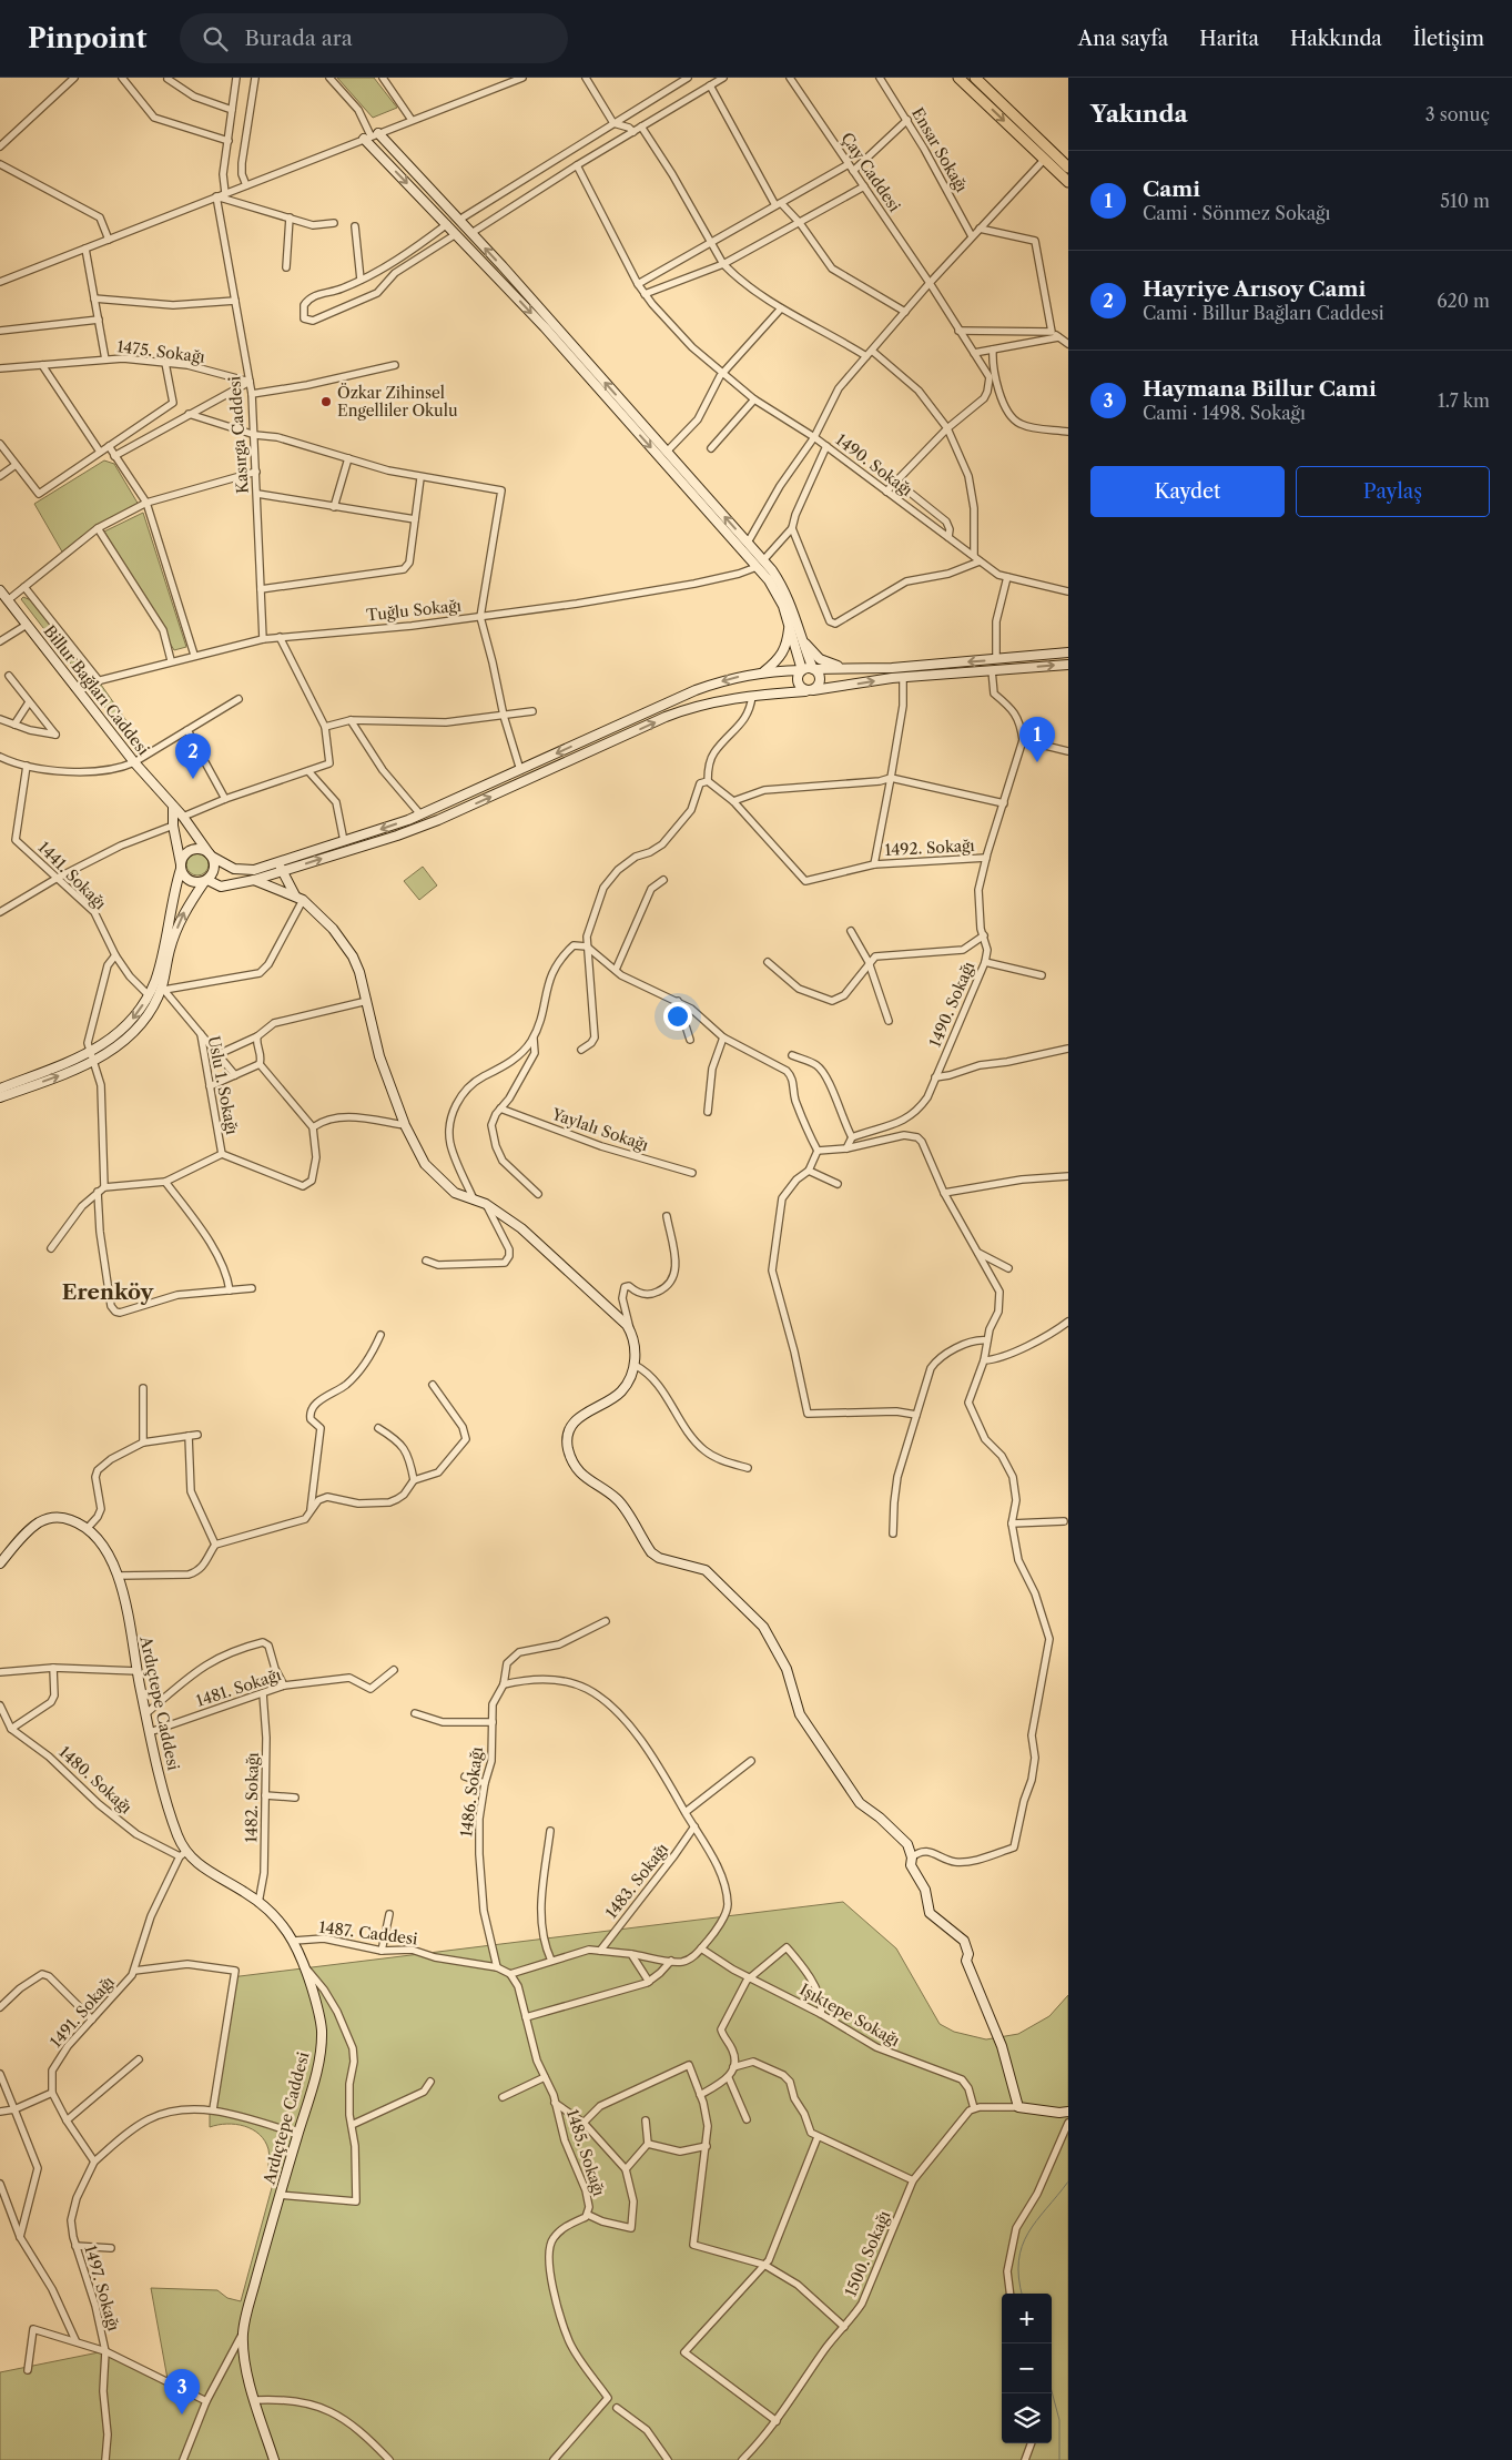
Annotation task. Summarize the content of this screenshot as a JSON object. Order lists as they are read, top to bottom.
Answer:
{
  "streets": {
    "street": [
      "Ensar Sokağı",
      "Çay Caddesi",
      "1475. Sokağı",
      "Kasırga Caddesi",
      "1490. Sokağı",
      "Tuğlu Sokağı",
      "Billur Bağları Caddesi",
      "1492. Sokağı",
      "1441. Sokağı",
      "Uslu 1. Sokağı",
      "Yaylalı Sokağı",
      "1481. Sokağı",
      "Ardıçtepe Caddesi",
      "1480. Sokağı",
      "1486. Sokağı",
      "1482. Sokağı",
      "1483. Sokağı",
      "1487. Caddesi",
      "1491. Sokağı",
      "Işıktepe Sokağı",
      "1485. Sokağı",
      "1500. Sokağı",
      "1497. Sokağı"
    ]
  },
  "crossings": [
    ["Çay Caddesi", "1490. Sokağı"],
    ["1475. Sokağı", "Kasırga Caddesi"],
    ["Kasırga Caddesi", "Tuğlu Sokağı"],
    ["1490. Sokağı", "1492. Sokağı"],
    ["Tuğlu Sokağı", "Billur Bağları Caddesi"],
    ["1481. Sokağı", "Ardıçtepe Caddesi"],
    ["1481. Sokağı", "1482. Sokağı"],
    ["Ardıçtepe Caddesi", "1480. Sokağı"],
    ["Ardıçtepe Caddesi", "1482. Sokağı"],
    ["Ardıçtepe Caddesi", "1487. Caddesi"],
    ["Ardıçtepe Caddesi", "1491. Sokağı"],
    ["1480. Sokağı", "1491. Sokağı"],
    ["1486. Sokağı", "1487. Caddesi"],
    ["1487. Caddesi", "1485. Sokağı"],
    ["Işıktepe Sokağı", "1500. Sokağı"]
  ],
  "districts": ["Erenköy"],
  "places": ["Özkar Zihinsel Engelliler Okulu"],
  "page": {
    "header": "Pinpoint",
    "search": "Burada ara",
    "nav": [
      "Ana sayfa",
      "Harita",
      "Hakkında",
      "İletişim"
    ],
    "heading": ["Yakında", "3 sonuç"],
    "list": [
      {
        "mark": "1",
        "name": "Cami",
        "note": "Cami · Sönmez Sokağı",
        "value": "510 m"
      },
      {
        "mark": "2",
        "name": "Hayriye Arısoy Cami",
        "note": "Cami · Billur Bağları Caddesi",
        "value": "620 m"
      },
      {
        "mark": "3",
        "name": "Haymana Billur Cami",
        "note": "Cami · 1498. Sokağı",
        "value": "1.7 km"
      }
    ],
    "buttons": ["Kaydet", "Paylaş"],
    "pins": ["1", "2", "3"],
    "map_buttons": ["+", "−"]
  }
}
